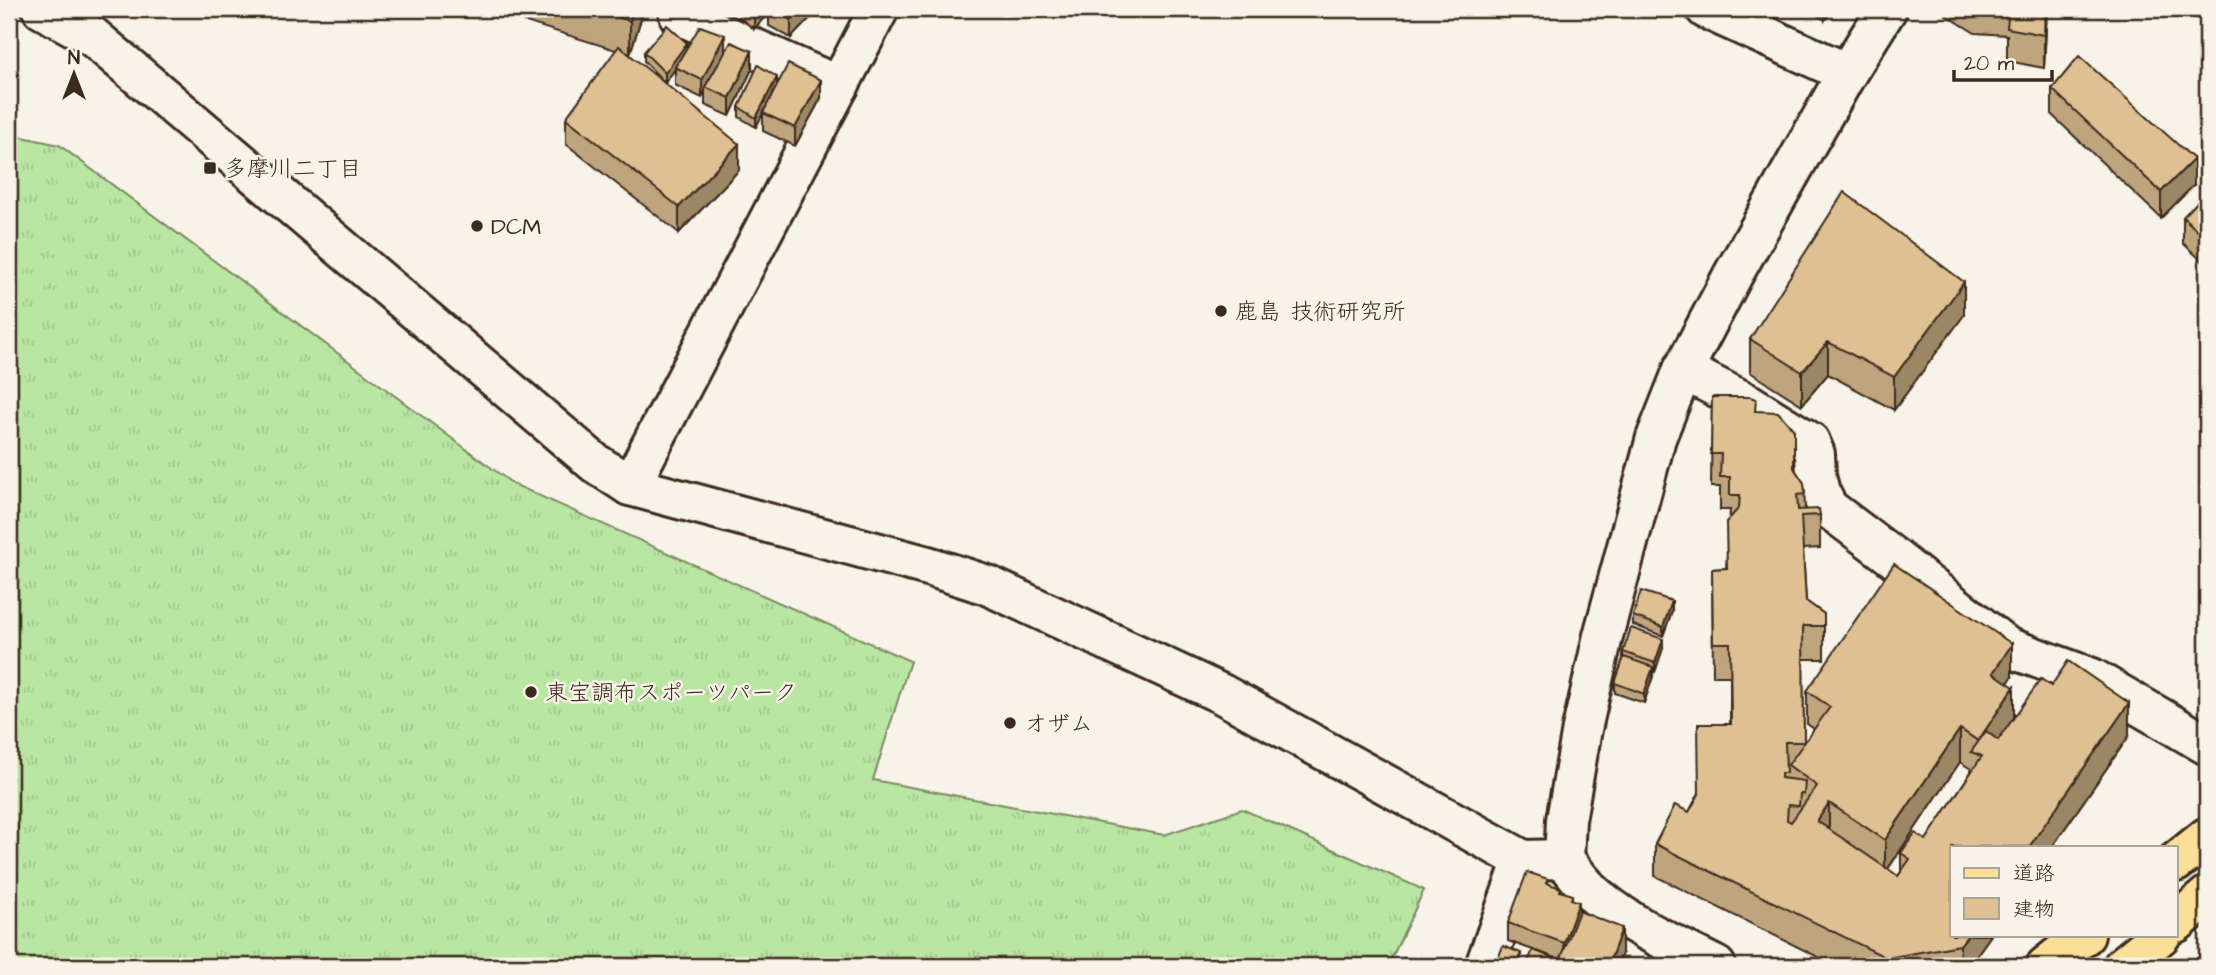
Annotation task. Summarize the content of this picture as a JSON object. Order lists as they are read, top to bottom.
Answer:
{
  "places": {
    "transit": ["多摩川二丁目"],
    "other": [
      "DCM",
      "鹿島 技術研究所",
      "東宝調布スポーツパーク",
      "オザム"
    ]
  },
  "legend": ["道路", "建物"],
  "scale_bar": "20 m",
  "north": "top"
}
